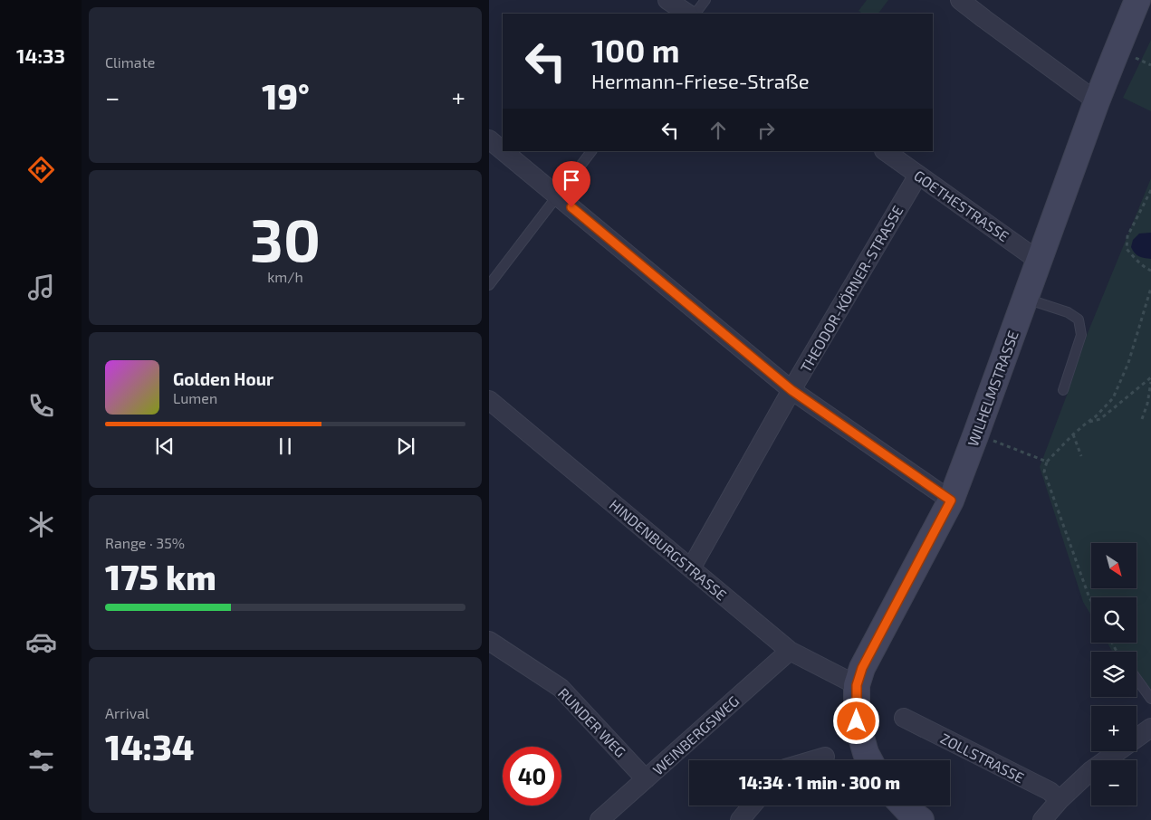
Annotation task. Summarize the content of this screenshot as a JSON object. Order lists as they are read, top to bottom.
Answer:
{
  "streets": {
    "street": [
      "GOETHESTRASSE",
      "THEODOR-KÖRNER-STRASSE",
      "WILHELMSTRASSE",
      "HINDENBURGSTRASSE",
      "RUNDER WEG",
      "WEINBERGSWEG",
      "ZOLLSTRASSE"
    ]
  },
  "crossings": [
    ["GOETHESTRASSE", "THEODOR-KÖRNER-STRASSE"],
    ["GOETHESTRASSE", "WILHELMSTRASSE"],
    ["THEODOR-KÖRNER-STRASSE", "HINDENBURGSTRASSE"],
    ["WILHELMSTRASSE", "HINDENBURGSTRASSE"],
    ["HINDENBURGSTRASSE", "WEINBERGSWEG"],
    ["RUNDER WEG", "WEINBERGSWEG"]
  ],
  "north": "bottom right",
  "page": {
    "tabs": "14:33",
    "tile": [
      "Climate",
      ["30", "km/h"],
      ["Range · 35%", "175 km"],
      ["Arrival", "14:34"]
    ],
    "turn": ["100 m", "Hermann-Friese-Straße"],
    "heat": ["−", "19°", "+"],
    "song": ["Golden Hour", "Lumen"],
    "map_buttons": ["+", "−"],
    "limit": "40",
    "trip": "14:34 · 1 min · 300 m"
  }
}
